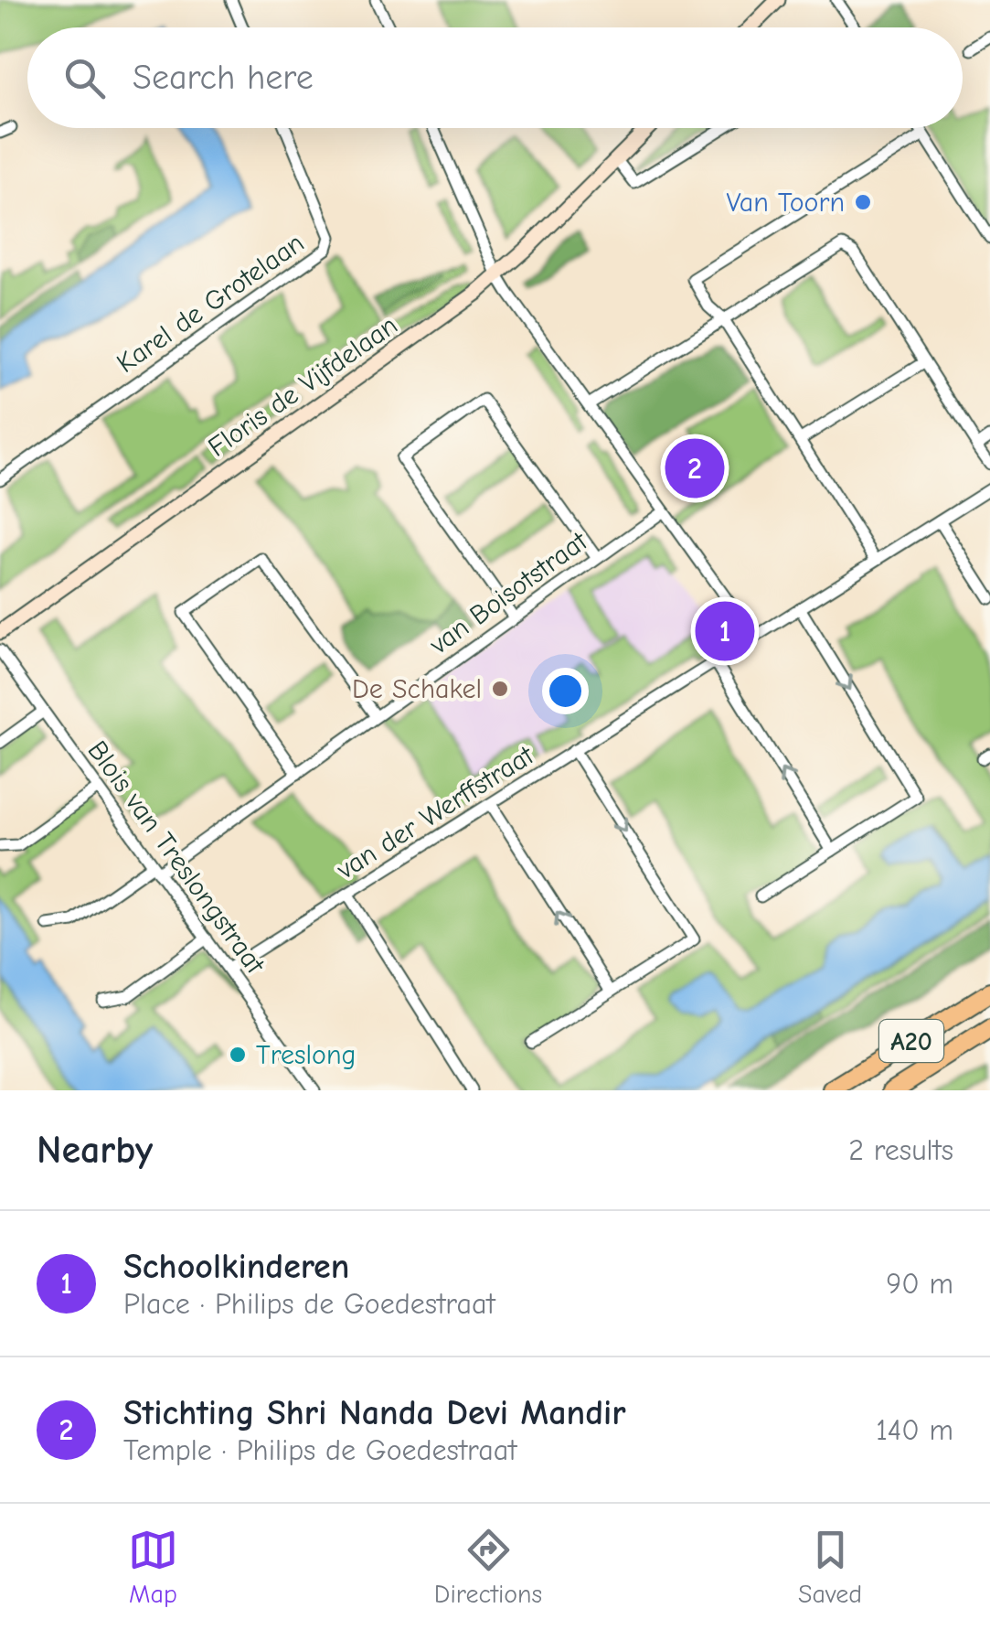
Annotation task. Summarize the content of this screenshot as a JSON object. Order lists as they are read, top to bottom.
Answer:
{
  "streets": {
    "highway": ["A20"],
    "street": [
      "Karel de Grotelaan",
      "Floris de Vijfdelaan",
      "van Boisotstraat",
      "van der Werffstraat",
      "Blois van Treslongstraat"
    ]
  },
  "crossings": [
    ["van Boisotstraat", "Blois van Treslongstraat"],
    ["van der Werffstraat", "Blois van Treslongstraat"]
  ],
  "places": ["Van Toorn", "De Schakel", "Treslong"],
  "page": {
    "search": "Search here",
    "pins": ["2", "1"],
    "heading": ["Nearby", "2 results"],
    "list": [
      {
        "mark": "1",
        "name": "Schoolkinderen",
        "note": "Place · Philips de Goedestraat",
        "value": "90 m"
      },
      {
        "mark": "2",
        "name": "Stichting Shri Nanda Devi Mandir",
        "note": "Temple · Philips de Goedestraat",
        "value": "140 m"
      }
    ],
    "nav": ["Map", "Directions", "Saved"]
  }
}
